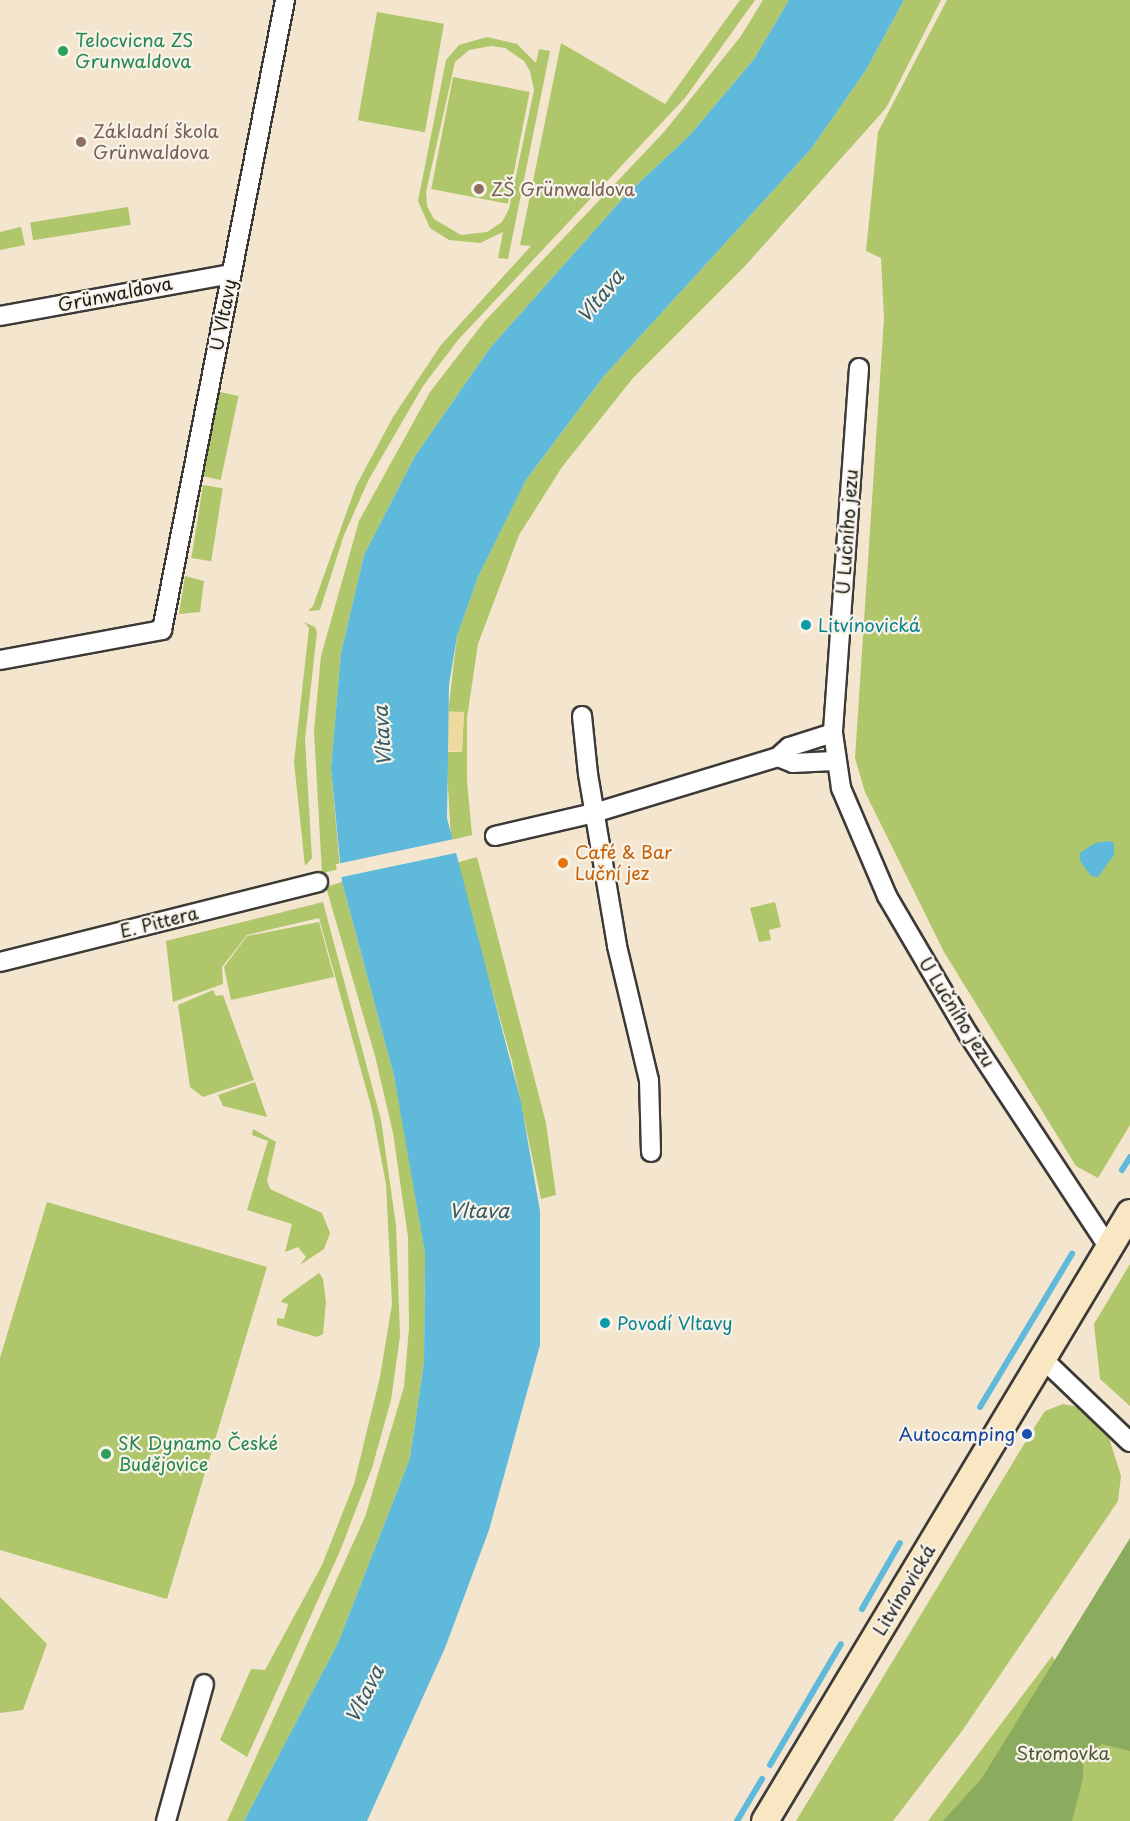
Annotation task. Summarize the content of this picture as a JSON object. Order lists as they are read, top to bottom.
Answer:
{
  "streets": {
    "main road": ["Litvínovická"],
    "street": [
      "Grünwaldova",
      "U Vltavy",
      "U Lučního jezu",
      "E. Pittera"
    ]
  },
  "crossings": [
    ["Grünwaldova", "U Vltavy"],
    ["U Lučního jezu", "Litvínovická"]
  ],
  "water": ["Vltava"],
  "parks": ["Stromovka"],
  "places": [
    "Telocvicna ZS Grunwaldova",
    "Základní škola Grünwaldova",
    "ZŠ Grünwaldova",
    "Litvínovická",
    "Café & Bar Luční jez",
    "Povodí Vltavy",
    "Autocamping",
    "SK Dynamo České Budějovice"
  ]
}
